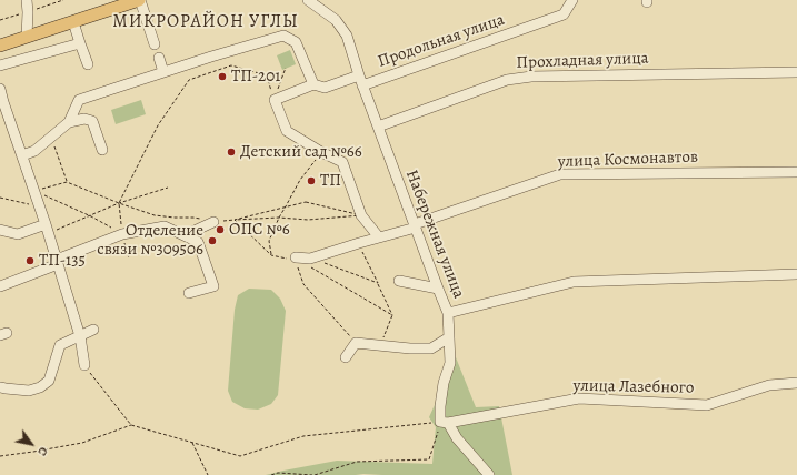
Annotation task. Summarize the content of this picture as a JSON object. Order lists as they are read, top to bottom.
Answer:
{
  "streets": {
    "street": [
      "Продольная улица",
      "Прохладная улица",
      "улица Космонавтов",
      "Набережная улица",
      "улица Лазебного"
    ]
  },
  "crossings": [
    ["Продольная улица", "Набережная улица"],
    ["Прохладная улица", "Набережная улица"],
    ["улица Космонавтов", "Набережная улица"]
  ],
  "districts": ["МИКРОРАЙОН УГЛЫ"],
  "places": [
    "ТП-201",
    "Детский сад №66",
    "ТП",
    "ОПС №6",
    "Отделение связи №309506",
    "ТП-135"
  ],
  "north": "bottom right"
}
